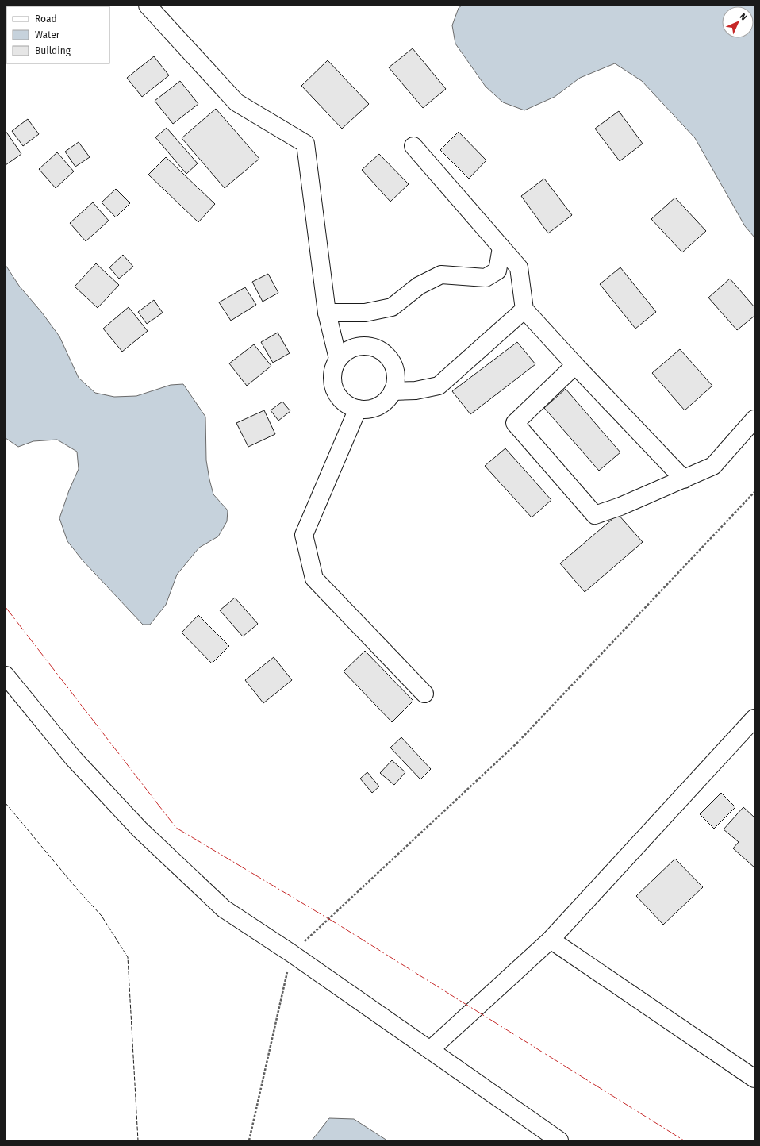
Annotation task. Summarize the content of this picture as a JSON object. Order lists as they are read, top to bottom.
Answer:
{
  "legend": ["Road", "Water", "Building"],
  "north": "top right"
}
